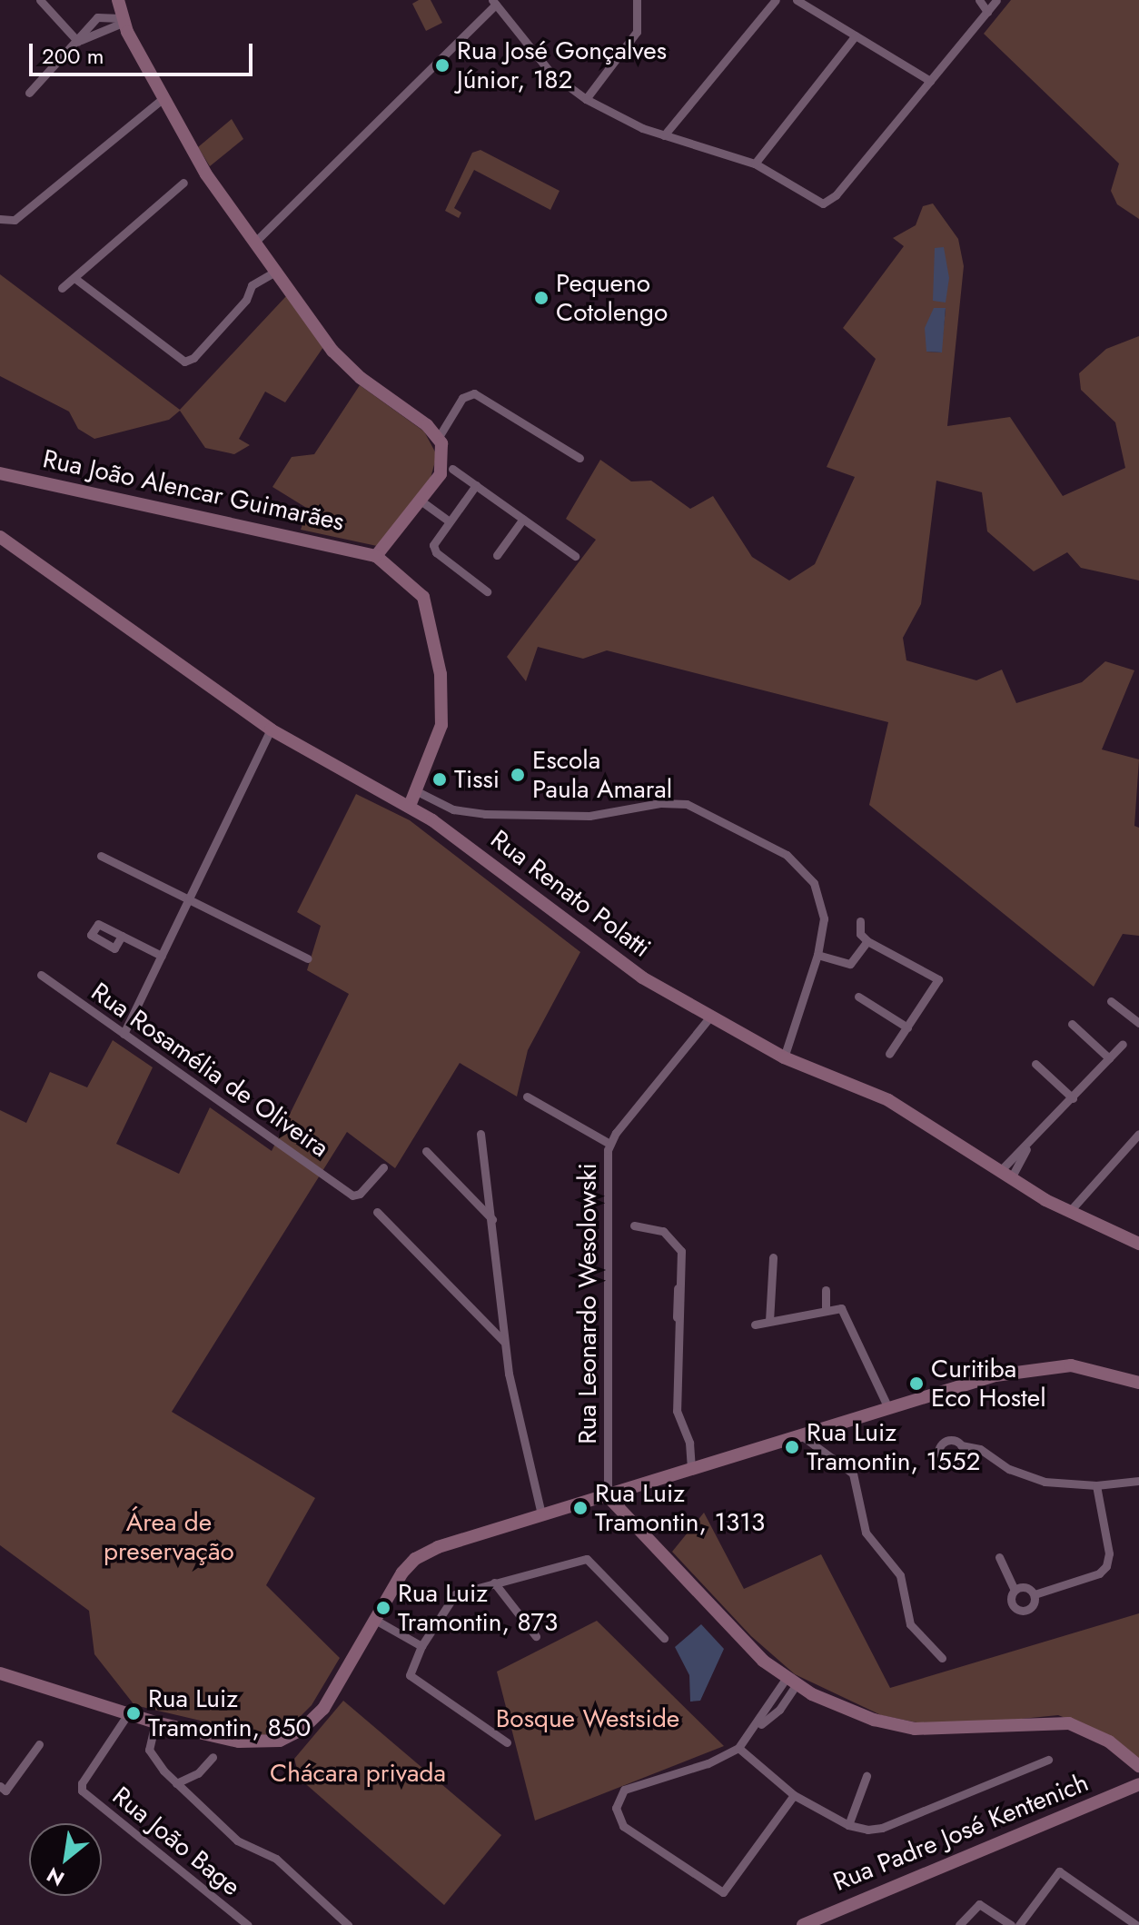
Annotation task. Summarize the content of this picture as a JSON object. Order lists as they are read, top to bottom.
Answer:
{
  "streets": {
    "main road": ["Rua João Alencar Guimarães", "Rua Renato Polatti", "Rua Padre José Kentenich"],
    "street": ["Rua Rosamélia de Oliveira", "Rua Leonardo Wesolowski", "Rua João Bage"]
  },
  "crossings": [
    ["Rua Renato Polatti", "Rua Leonardo Wesolowski"]
  ],
  "parks": ["Área de preservação", "Bosque Westside", "Chácara privada"],
  "places": [
    "Rua José Gonçalves Júnior, 182",
    "Pequeno Cotolengo",
    "Escola Paula Amaral",
    "Tissi",
    "Curitiba Eco Hostel",
    "Rua Luiz Tramontin, 1552",
    "Rua Luiz Tramontin, 1313",
    "Rua Luiz Tramontin, 873",
    "Rua Luiz Tramontin, 850"
  ],
  "scale_bar": "200 m",
  "north": "bottom left"
}
